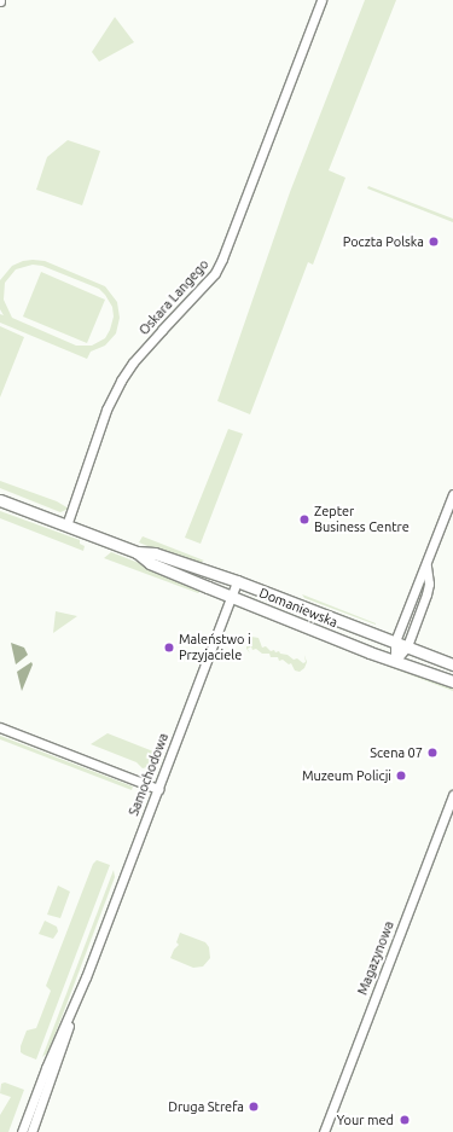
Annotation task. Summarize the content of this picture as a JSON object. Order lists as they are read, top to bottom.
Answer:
{
  "streets": {
    "street": [
      "Oskara Langego",
      "Domaniewska",
      "Samochodowa",
      "Magazynowa"
    ]
  },
  "crossings": [
    ["Oskara Langego", "Domaniewska"],
    ["Domaniewska", "Samochodowa"]
  ],
  "places": [
    "Poczta Polska",
    "Zepter Business Centre",
    "Maleństwo i Przyjaciele",
    "Scena 07",
    "Muzeum Policji",
    "Druga Strefa",
    "Your med"
  ]
}
